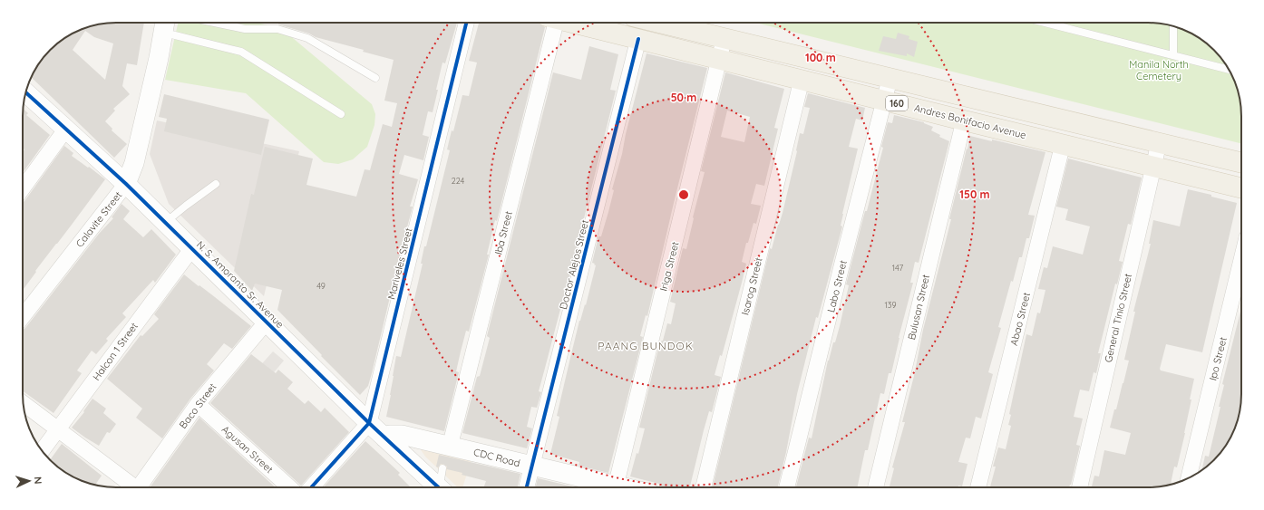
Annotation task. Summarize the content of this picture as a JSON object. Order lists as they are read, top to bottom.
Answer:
{
  "streets": {
    "main road": ["160", "Andres Bonifacio Avenue"],
    "street": [
      "Calavite Street",
      "Iba Street",
      "Mariveles Street",
      "Doctor Alejos Street",
      "Iriga Street",
      "N. S. Amoranto Sr. Avenue",
      "Isarog Street",
      "Labo Street",
      "Bulusan Street",
      "General Tinio Street",
      "Abao Street",
      "Halcon 1 Street",
      "Ipo Street",
      "Baco Street",
      "Agusan Street",
      "CDC Road"
    ]
  },
  "crossings": [
    ["160", "Iriga Street"],
    ["160", "Labo Street"],
    ["160", "General Tinio Street"],
    ["Andres Bonifacio Avenue", "Doctor Alejos Street"],
    ["Andres Bonifacio Avenue", "Iriga Street"],
    ["Andres Bonifacio Avenue", "Isarog Street"],
    ["Andres Bonifacio Avenue", "Labo Street"],
    ["Andres Bonifacio Avenue", "Bulusan Street"],
    ["Andres Bonifacio Avenue", "General Tinio Street"],
    ["Andres Bonifacio Avenue", "Abao Street"],
    ["Calavite Street", "N. S. Amoranto Sr. Avenue"],
    ["Iba Street", "CDC Road"],
    ["Mariveles Street", "N. S. Amoranto Sr. Avenue"],
    ["Doctor Alejos Street", "CDC Road"],
    ["N. S. Amoranto Sr. Avenue", "Halcon 1 Street"],
    ["N. S. Amoranto Sr. Avenue", "Baco Street"],
    ["N. S. Amoranto Sr. Avenue", "CDC Road"],
    ["Baco Street", "Agusan Street"]
  ],
  "districts": ["PAANG BUNDOK"],
  "parks": ["Manila North Cemetery"],
  "house_numbers": [
    "224",
    "147",
    "49",
    "139"
  ],
  "north": "right",
  "rings": ["100 m", "50 m", "150 m"]
}
